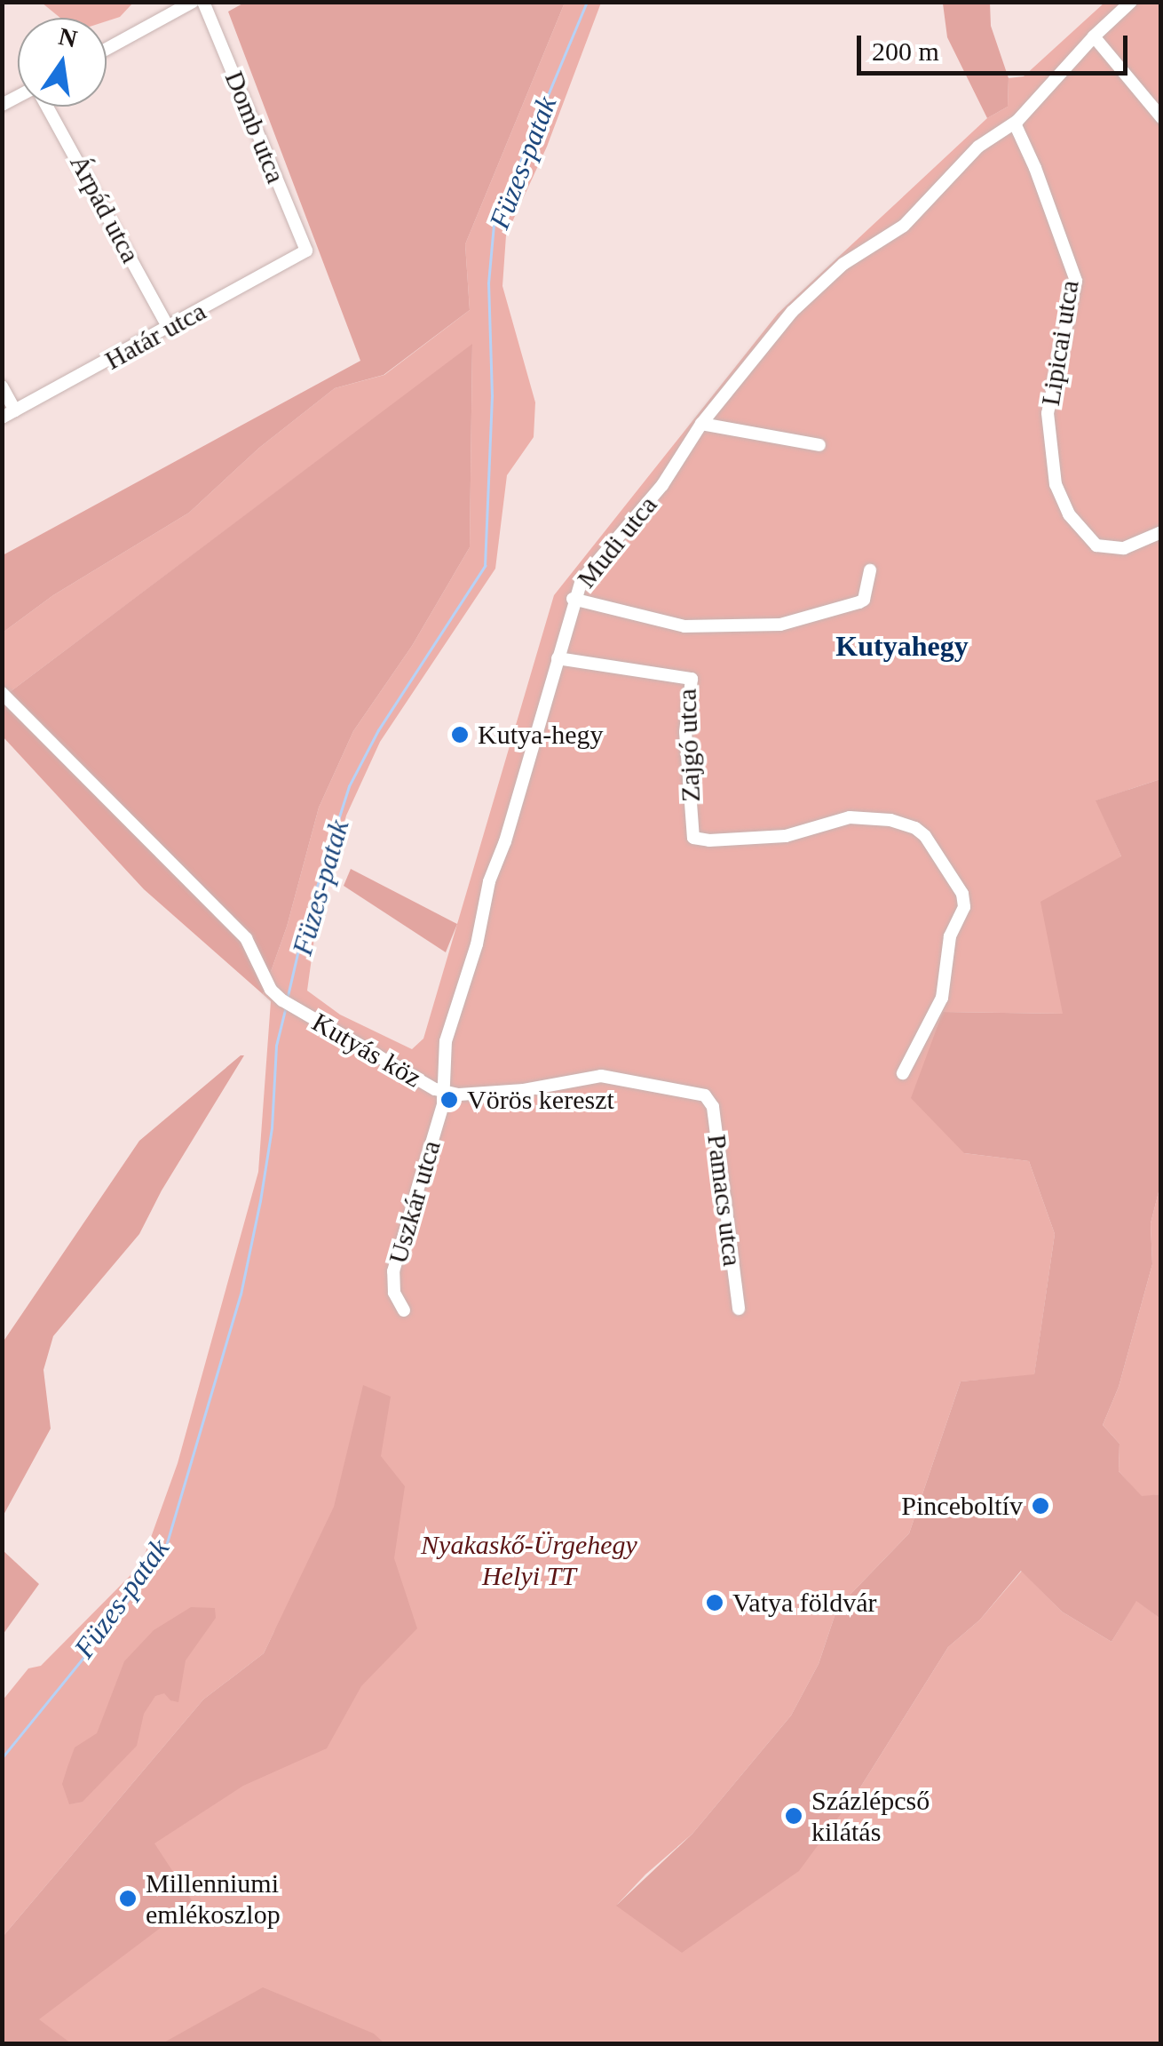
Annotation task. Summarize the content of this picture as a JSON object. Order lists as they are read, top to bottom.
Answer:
{
  "streets": {
    "street": [
      "Domb utca",
      "Árpád utca",
      "Határ utca",
      "Lipicai utca",
      "Mudi utca",
      "Zajgó utca",
      "Kutyás köz",
      "Pamacs utca",
      "Uszkár utca"
    ]
  },
  "crossings": [
    ["Domb utca", "Határ utca"],
    ["Árpád utca", "Határ utca"],
    ["Lipicai utca", "Mudi utca"],
    ["Mudi utca", "Zajgó utca"],
    ["Mudi utca", "Kutyás köz"],
    ["Mudi utca", "Pamacs utca"],
    ["Mudi utca", "Uszkár utca"],
    ["Kutyás köz", "Pamacs utca"],
    ["Kutyás köz", "Uszkár utca"],
    ["Pamacs utca", "Uszkár utca"]
  ],
  "districts": ["Kutyahegy"],
  "water": ["Füzes-patak"],
  "parks": ["Nyakaskő-Ürgehegy Helyi TT"],
  "places": [
    "Kutya-hegy",
    "Vörös kereszt",
    "Pinceboltív",
    "Vatya földvár",
    "Százlépcső kilátás",
    "Millenniumi emlékoszlop"
  ],
  "scale_bar": "200 m",
  "north": "top"
}
